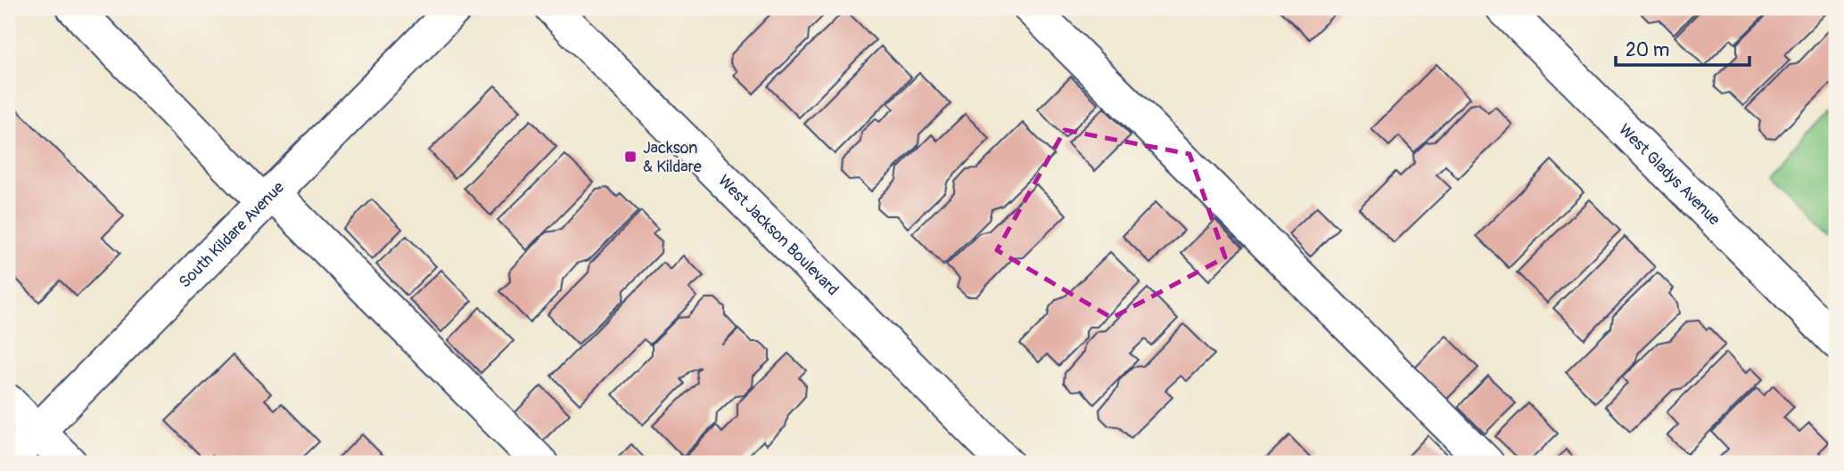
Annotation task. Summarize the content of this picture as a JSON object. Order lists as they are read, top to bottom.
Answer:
{
  "streets": {
    "street": ["West Gladys Avenue", "South Kildare Avenue", "West Jackson Boulevard"]
  },
  "places": {
    "transit": ["Jackson & Kildare"]
  },
  "scale_bar": "20 m"
}
